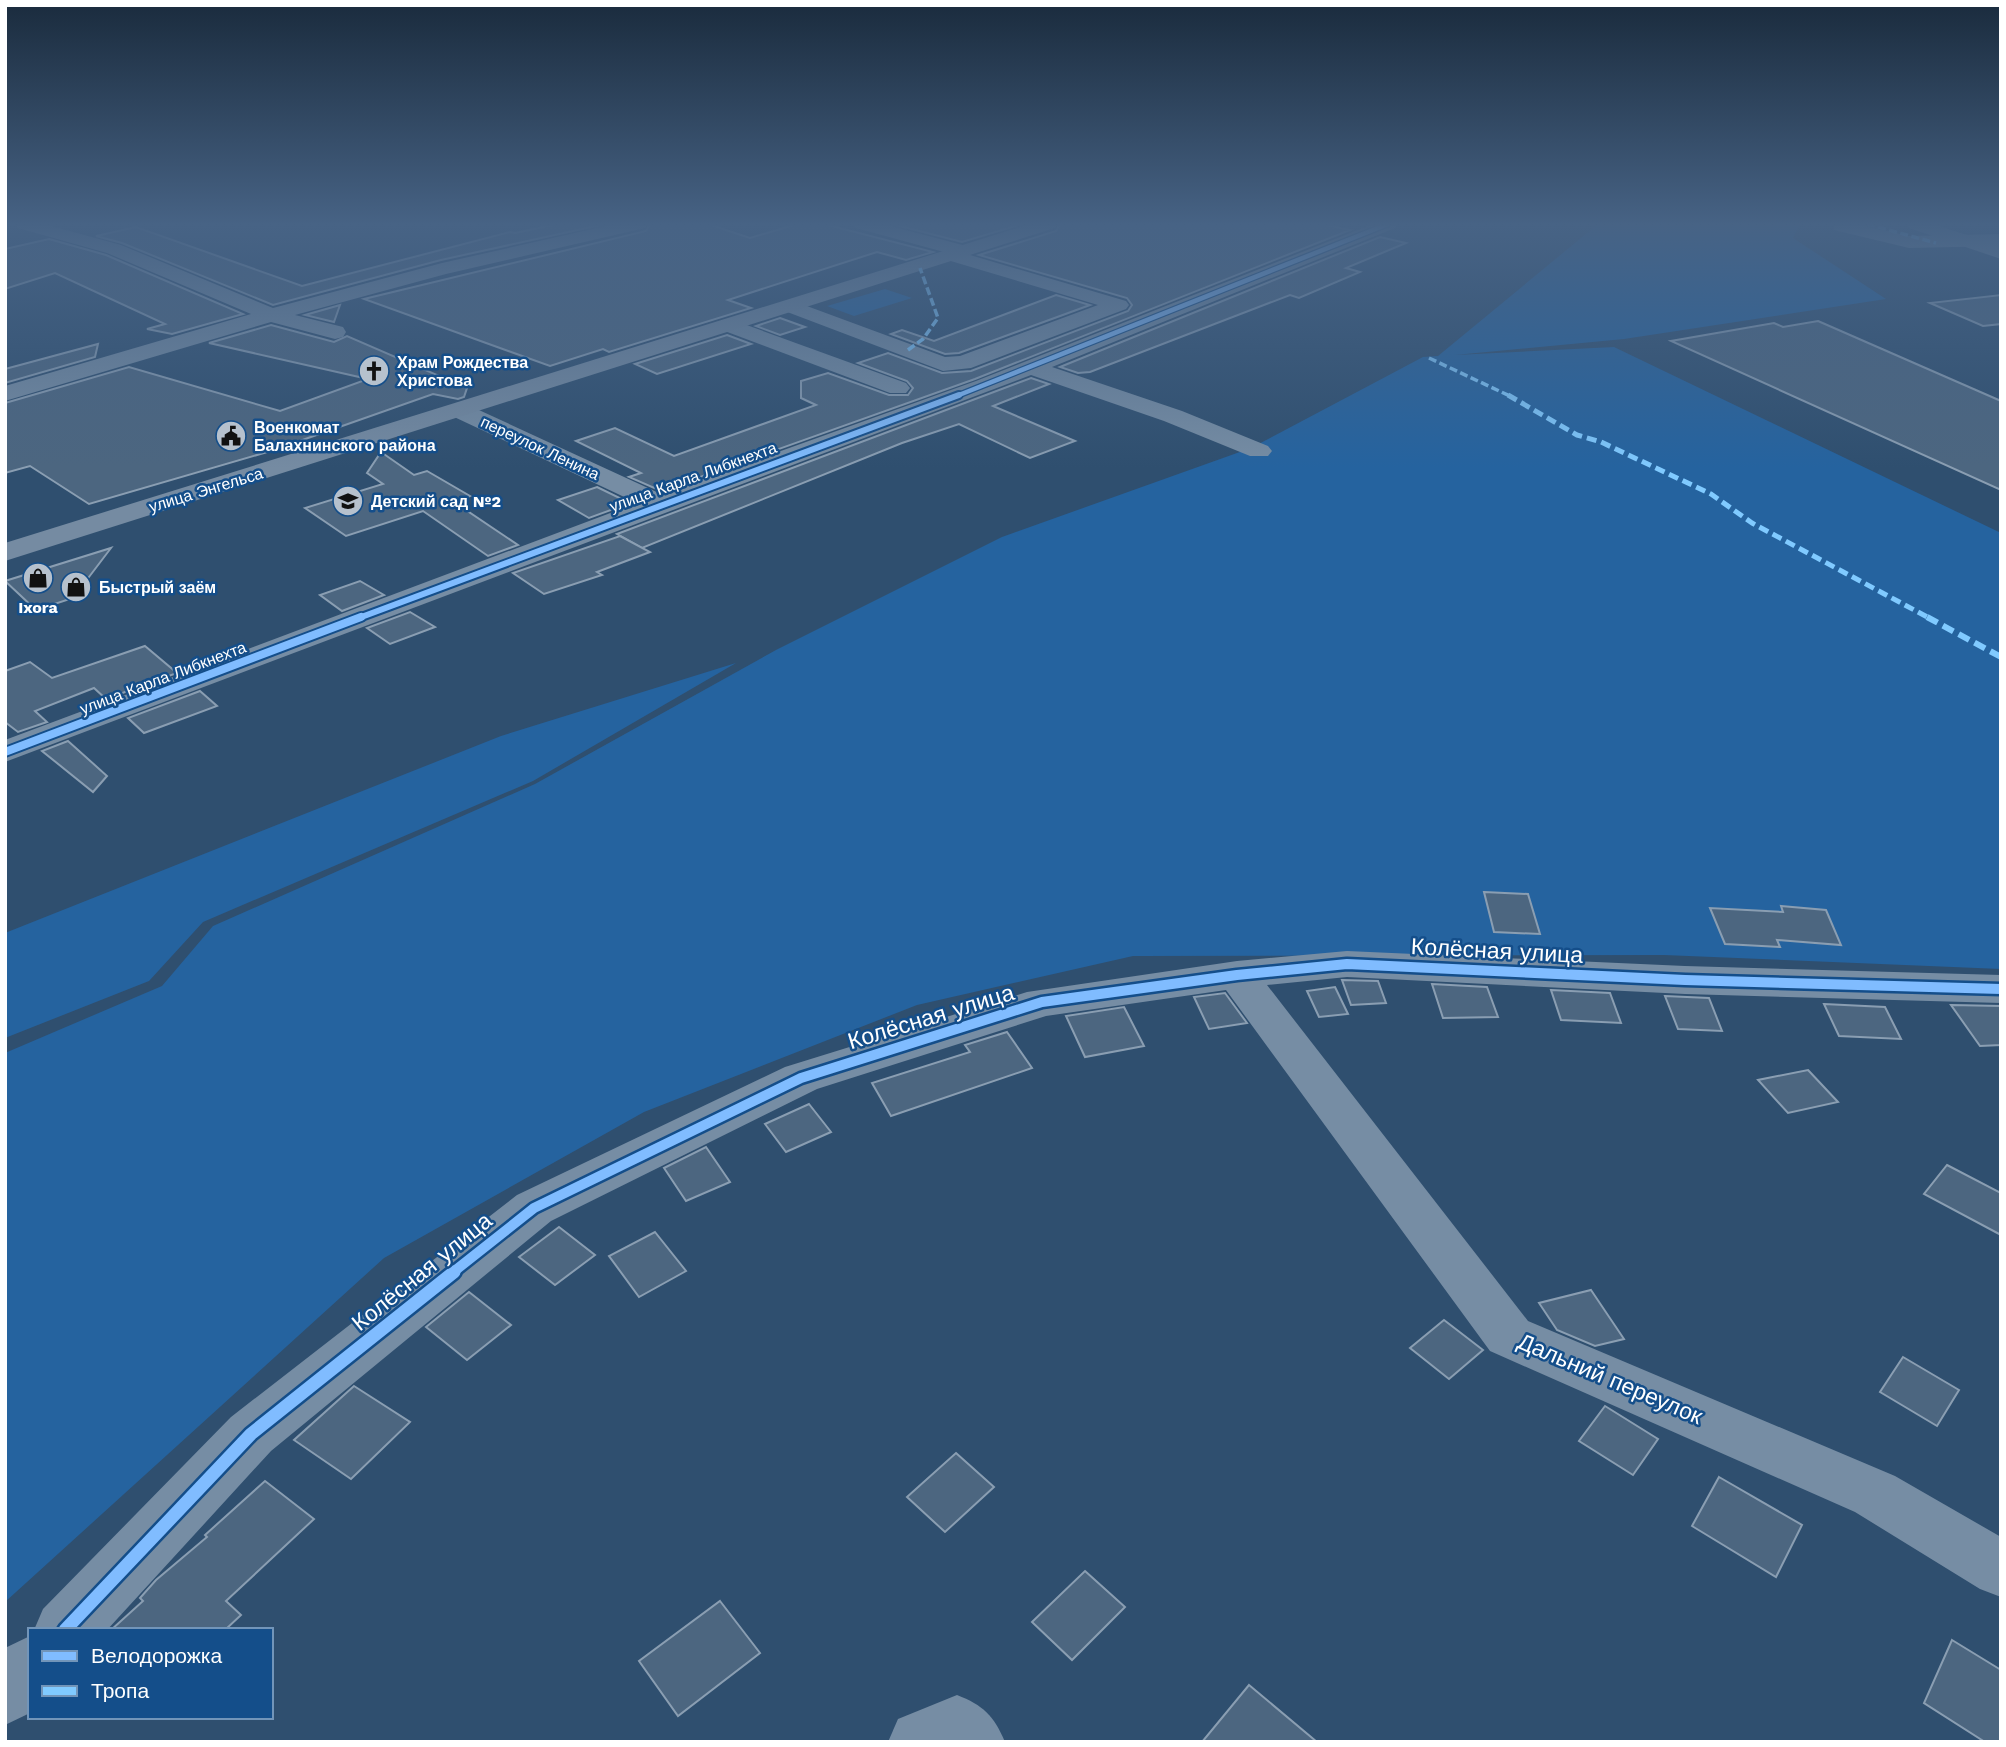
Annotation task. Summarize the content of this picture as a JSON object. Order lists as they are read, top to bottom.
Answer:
{
  "streets": {
    "main road": ["улица Энгельса"],
    "street": [
      "переулок Ленина",
      "улица Карла Либкнехта",
      "Колёсная улица",
      "Дальний переулок"
    ]
  },
  "crossings": [
    ["переулок Ленина", "улица Карла Либкнехта"],
    ["переулок Ленина", "улица Энгельса"],
    ["Колёсная улица", "Дальний переулок"]
  ],
  "places": {
    "church": ["Храм Рождества Христова"],
    "public building": ["Военкомат Балахнинского района"],
    "school or university": ["Детский сад №2"],
    "shop": ["Ixora", "Быстрый заём"]
  },
  "legend": ["Велодорожка", "Тропа"]
}
